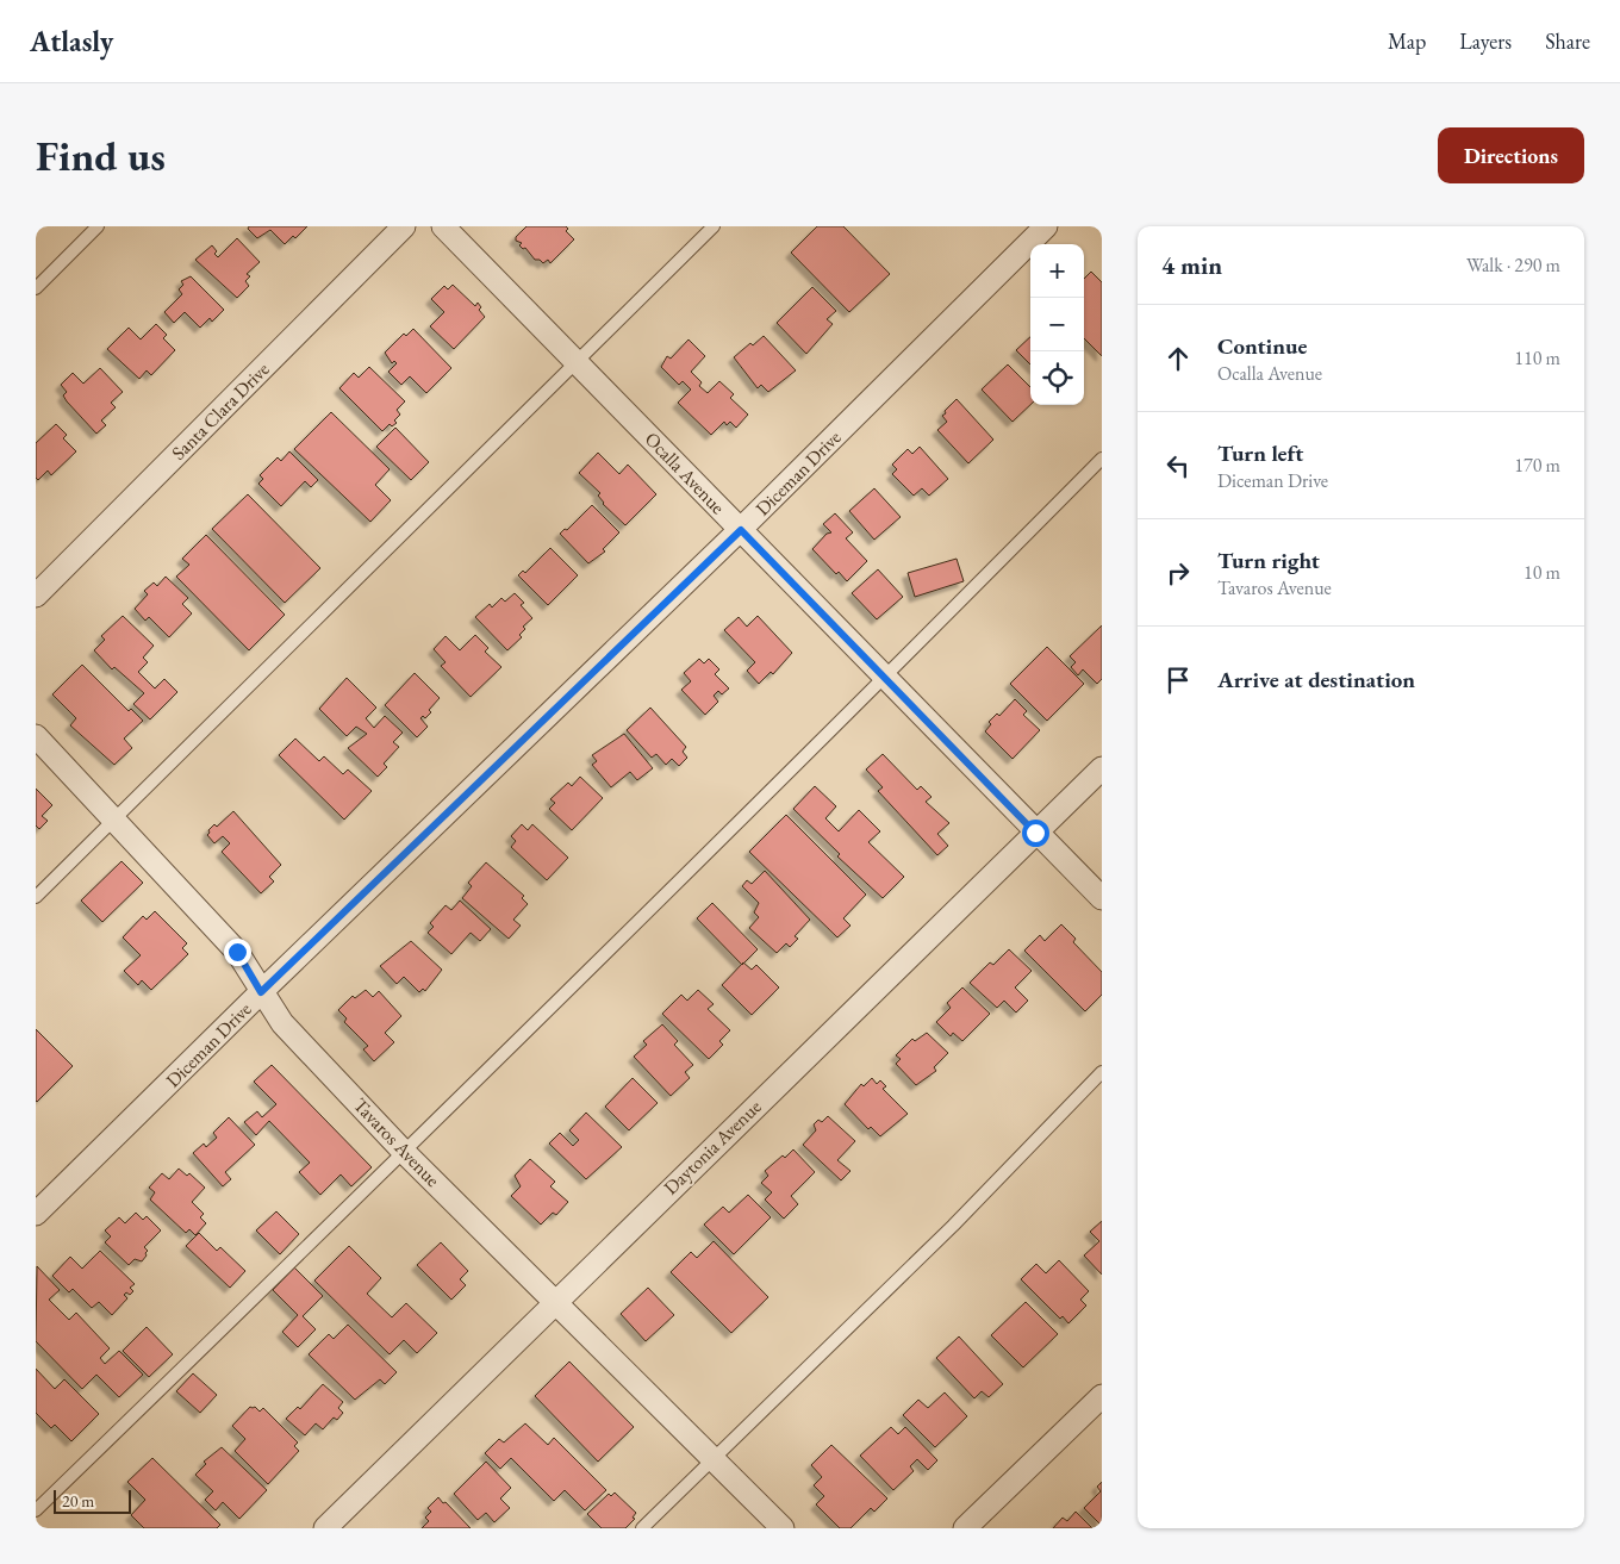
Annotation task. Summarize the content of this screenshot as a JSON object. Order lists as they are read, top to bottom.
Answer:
{
  "streets": {
    "street": [
      "Santa Clara Drive",
      "Ocalla Avenue",
      "Diceman Drive",
      "Tavaros Avenue",
      "Daytonia Avenue"
    ]
  },
  "crossings": [
    ["Ocalla Avenue", "Diceman Drive"],
    ["Ocalla Avenue", "Daytonia Avenue"],
    ["Diceman Drive", "Tavaros Avenue"],
    ["Tavaros Avenue", "Daytonia Avenue"]
  ],
  "scale_bar": "20 m",
  "page": {
    "header": "Atlasly",
    "nav": ["Map", "Layers", "Share"],
    "buttons": "Directions",
    "title": "Find us",
    "heading": ["4 min", "Walk · 290 m"],
    "map_buttons": ["+", "−"],
    "list": [
      ["Continue", "Ocalla Avenue", "110 m"],
      ["Turn left", "Diceman Drive", "170 m"],
      ["Turn right", "Tavaros Avenue", "10 m"],
      "Arrive at destination"
    ],
    "scale": "20 m"
  }
}
